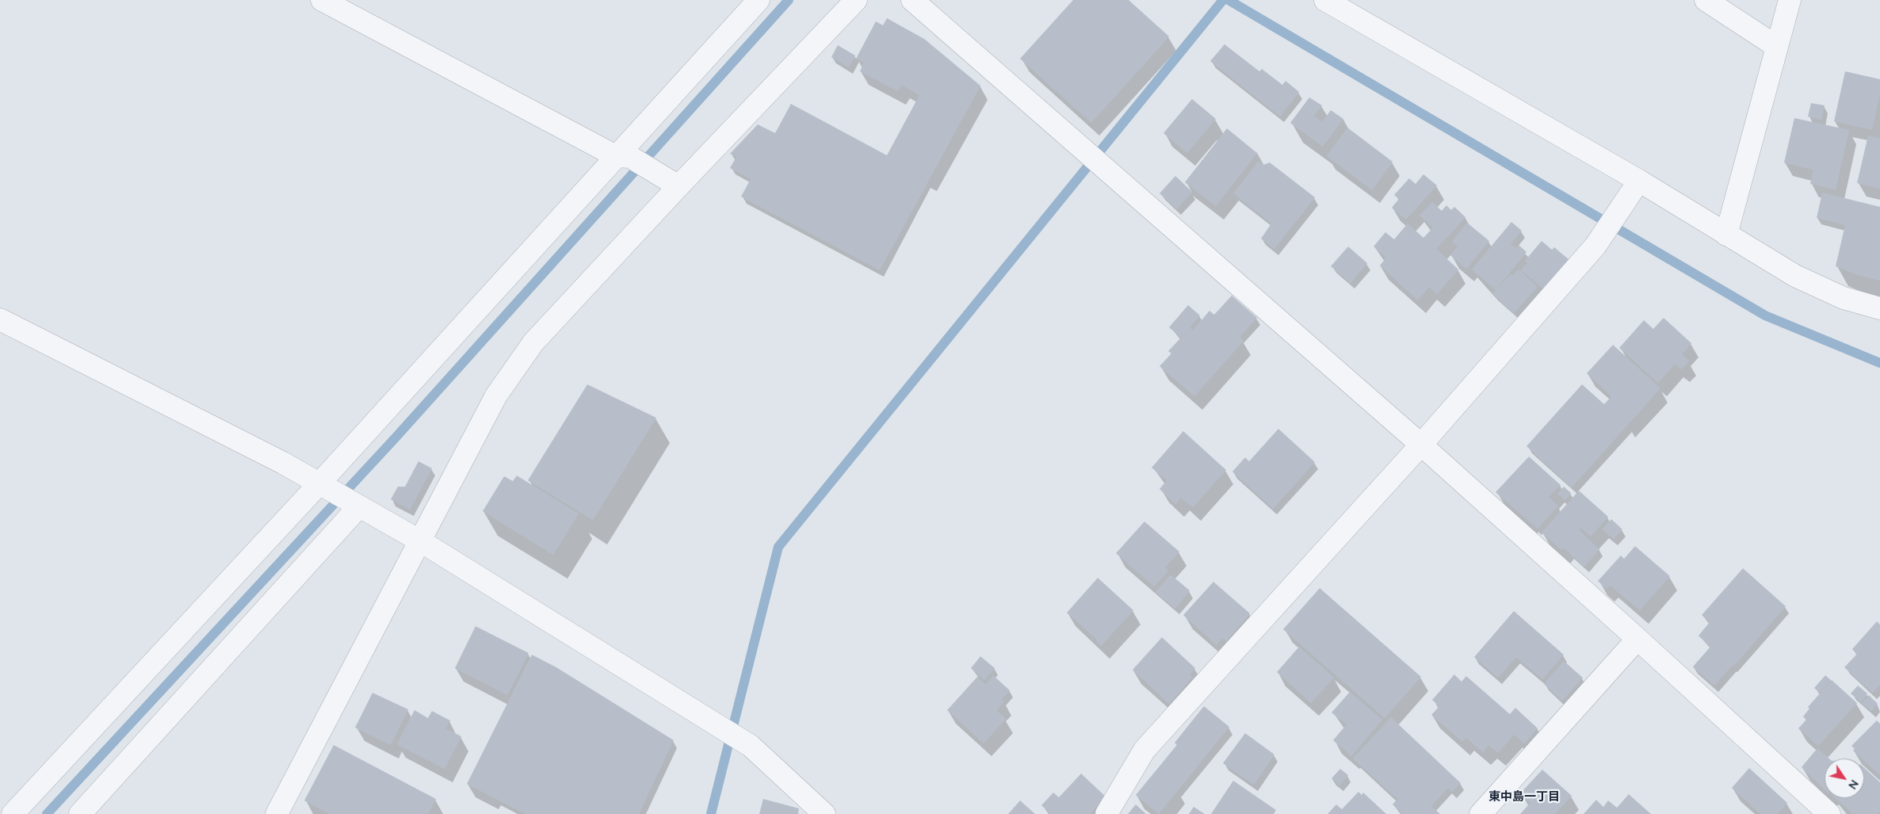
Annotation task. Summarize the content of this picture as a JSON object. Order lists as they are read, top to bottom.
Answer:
{
  "districts": ["東中島一丁目"],
  "north": "bottom right"
}
